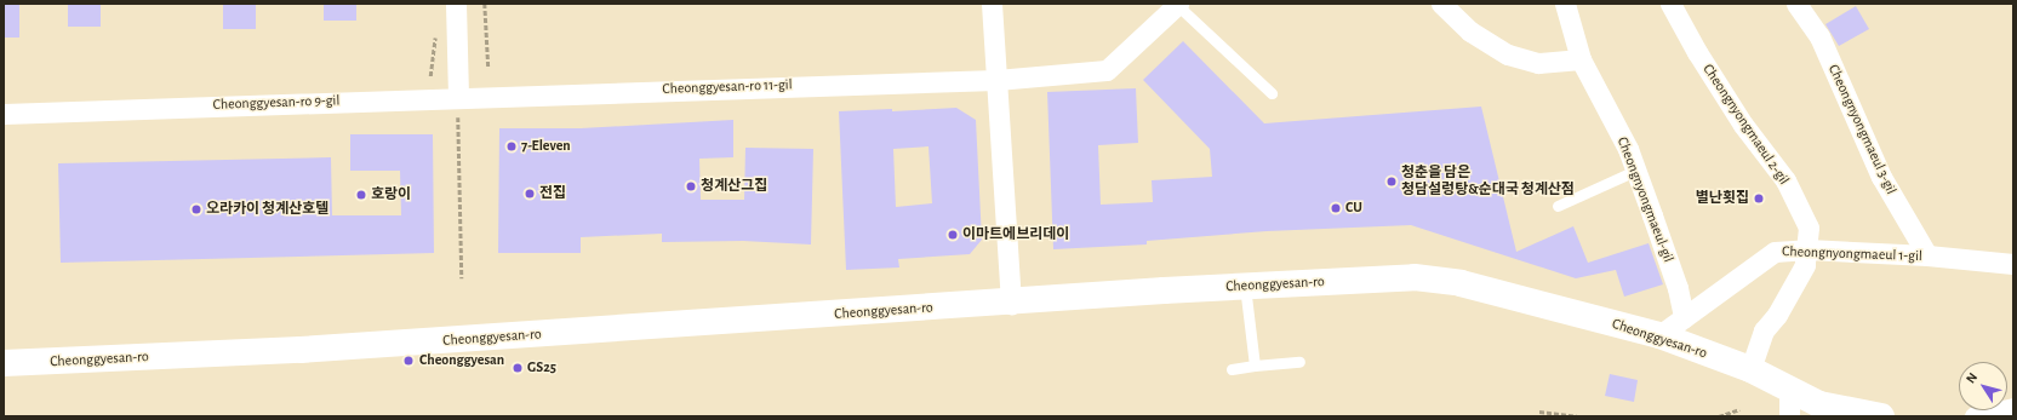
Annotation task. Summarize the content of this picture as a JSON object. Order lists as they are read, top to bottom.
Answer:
{
  "streets": {
    "street": [
      "Cheonggyesan-ro 11-gil",
      "Cheonggyesan-ro 9-gil",
      "Cheongnyongmaeul 2-gil",
      "Cheongnyongmaeul 3-gil",
      "Cheongnyongmaeul-gil",
      "Cheongnyongmaeul 1-gil",
      "Cheonggyesan-ro"
    ]
  },
  "crossings": [
    ["Cheonggyesan-ro 11-gil", "Cheonggyesan-ro 9-gil"],
    ["Cheongnyongmaeul 2-gil", "Cheongnyongmaeul 1-gil"],
    ["Cheongnyongmaeul 3-gil", "Cheongnyongmaeul 1-gil"],
    ["Cheongnyongmaeul-gil", "Cheongnyongmaeul 1-gil"],
    ["Cheongnyongmaeul 1-gil", "Cheonggyesan-ro"]
  ],
  "places": [
    "7-Eleven",
    "청춘을 담은 청담설렁탕&순대국 청계산점",
    "청계산그집",
    "전집",
    "호랑이",
    "별난횟집",
    "CU",
    "오라카이 청계산호텔",
    "이마트에브리데이",
    "Cheonggyesan",
    "GS25"
  ],
  "north": "top left"
}
